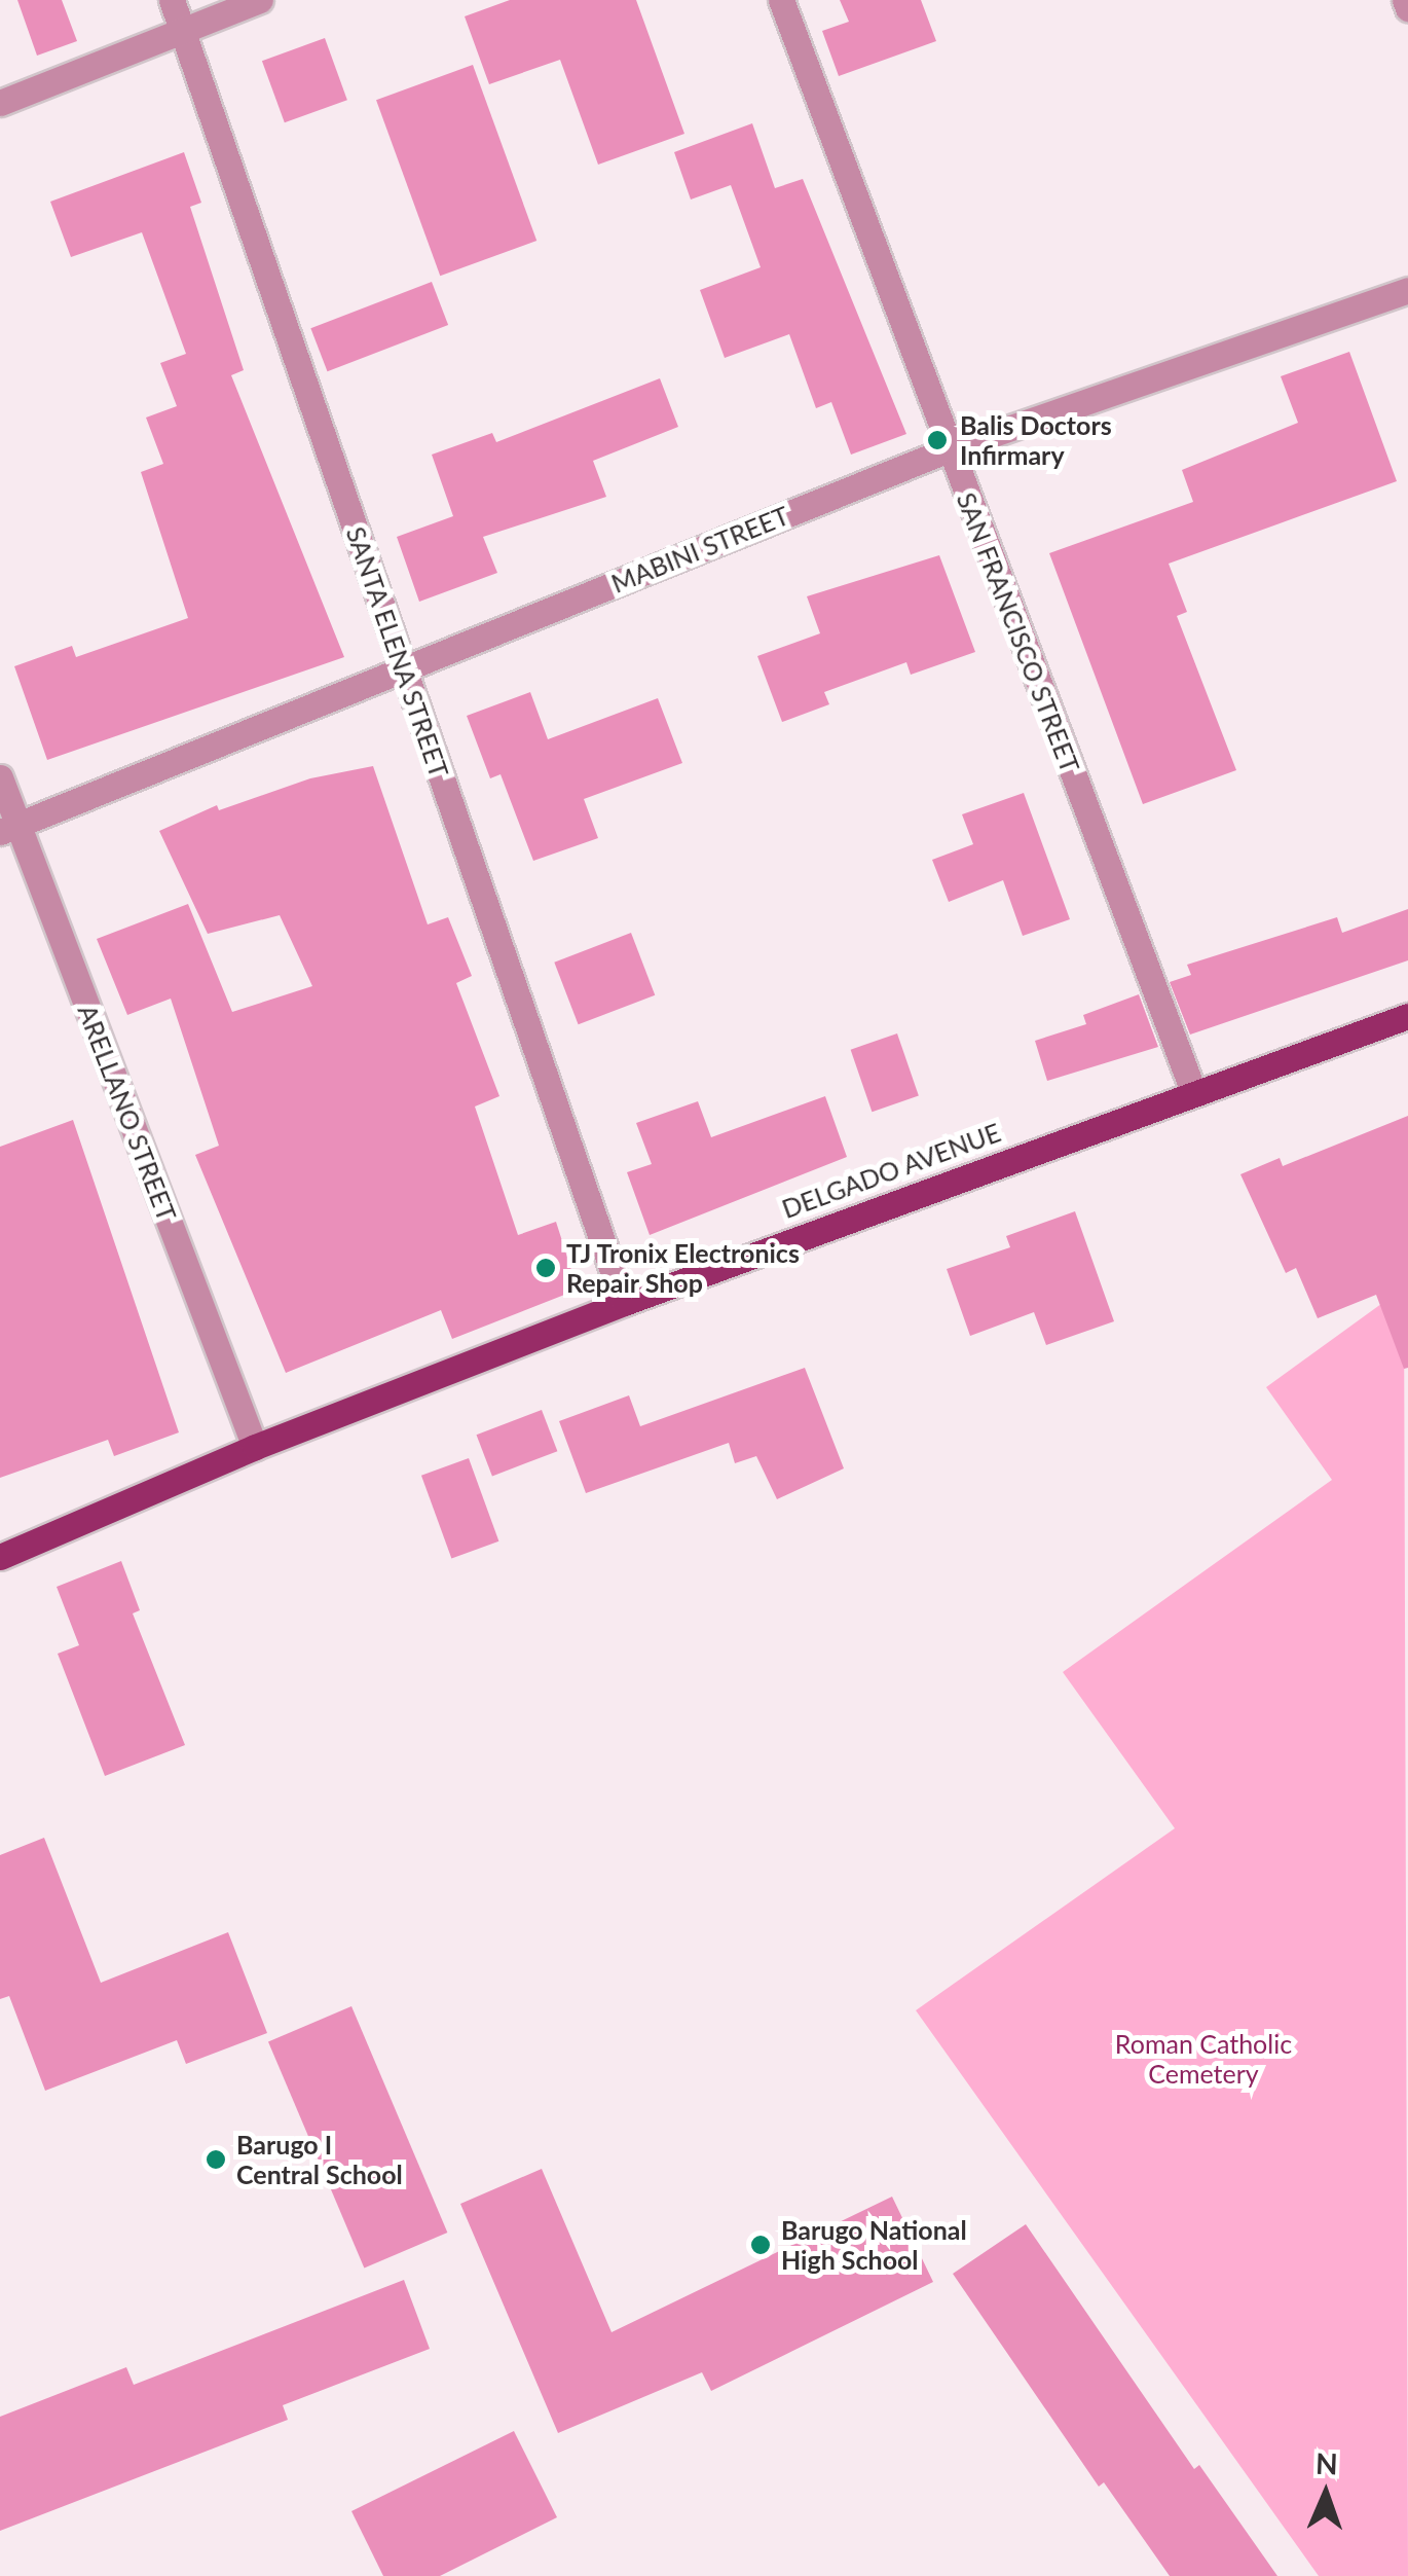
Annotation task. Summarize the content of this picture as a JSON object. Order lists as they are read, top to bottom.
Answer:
{
  "streets": {
    "main road": ["DELGADO AVENUE"],
    "street": [
      "MABINI STREET",
      "SAN FRANCISCO STREET",
      "SANTA ELENA STREET",
      "ARELLANO STREET"
    ]
  },
  "crossings": [
    ["MABINI STREET", "SAN FRANCISCO STREET"],
    ["MABINI STREET", "SANTA ELENA STREET"],
    ["MABINI STREET", "ARELLANO STREET"],
    ["SAN FRANCISCO STREET", "DELGADO AVENUE"],
    ["SANTA ELENA STREET", "DELGADO AVENUE"],
    ["ARELLANO STREET", "DELGADO AVENUE"]
  ],
  "parks": ["Roman Catholic Cemetery"],
  "places": [
    "Balis Doctors Infirmary",
    "TJ Tronix Electronics Repair Shop",
    "Barugo I Central School",
    "Barugo National High School"
  ],
  "north": "top"
}
